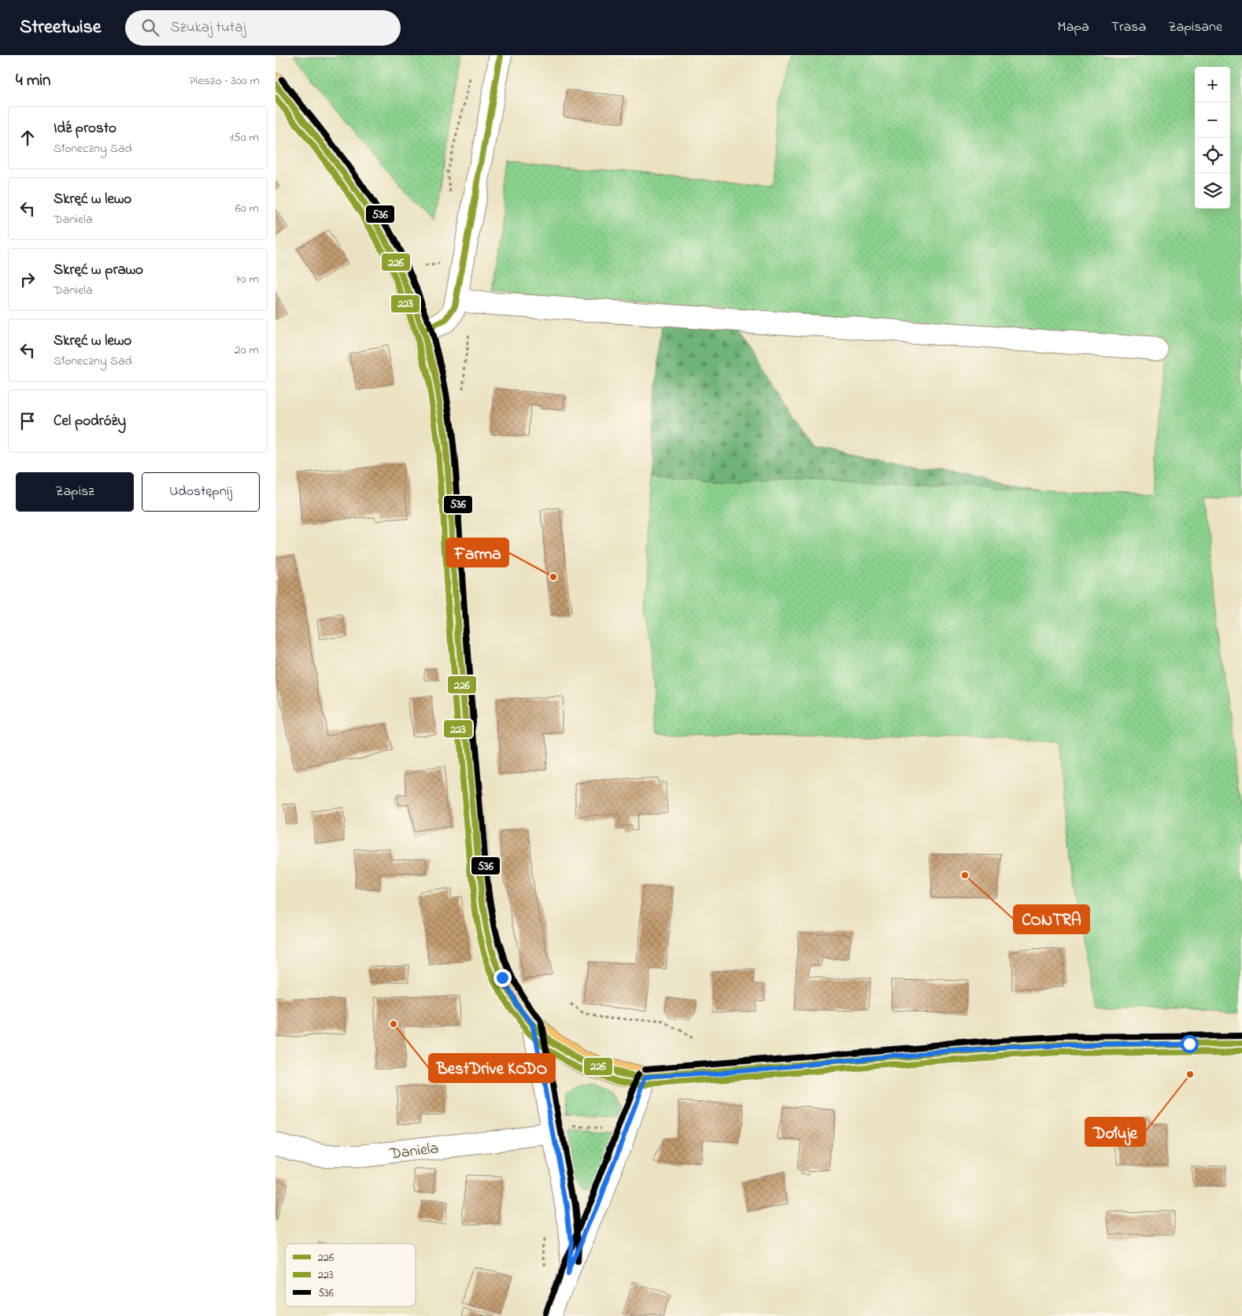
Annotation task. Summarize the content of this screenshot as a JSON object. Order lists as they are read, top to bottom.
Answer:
{
  "streets": {
    "street": ["Daniela"]
  },
  "places": [
    "Farma",
    "CONTRA",
    "BestDrive KODO",
    "Dołuje"
  ],
  "lines": ["transit line 226", "transit line 536", "transit line 223"],
  "legend": ["226", "223", "536"],
  "page": {
    "header": "Streetwise",
    "search": "Szukaj tutaj",
    "nav": ["Mapa", "Trasa", "Zapisane"],
    "heading": ["4 min", "Pieszo · 300 m"],
    "map_buttons": ["+", "−"],
    "list": [
      ["Idź prosto", "Słoneczny Sad", "150 m"],
      ["Skręć w lewo", "Daniela", "60 m"],
      ["Skręć w prawo", "Daniela", "70 m"],
      ["Skręć w lewo", "Słoneczny Sad", "20 m"],
      "Cel podróży"
    ],
    "buttons": ["Zapisz", "Udostępnij"]
  }
}
